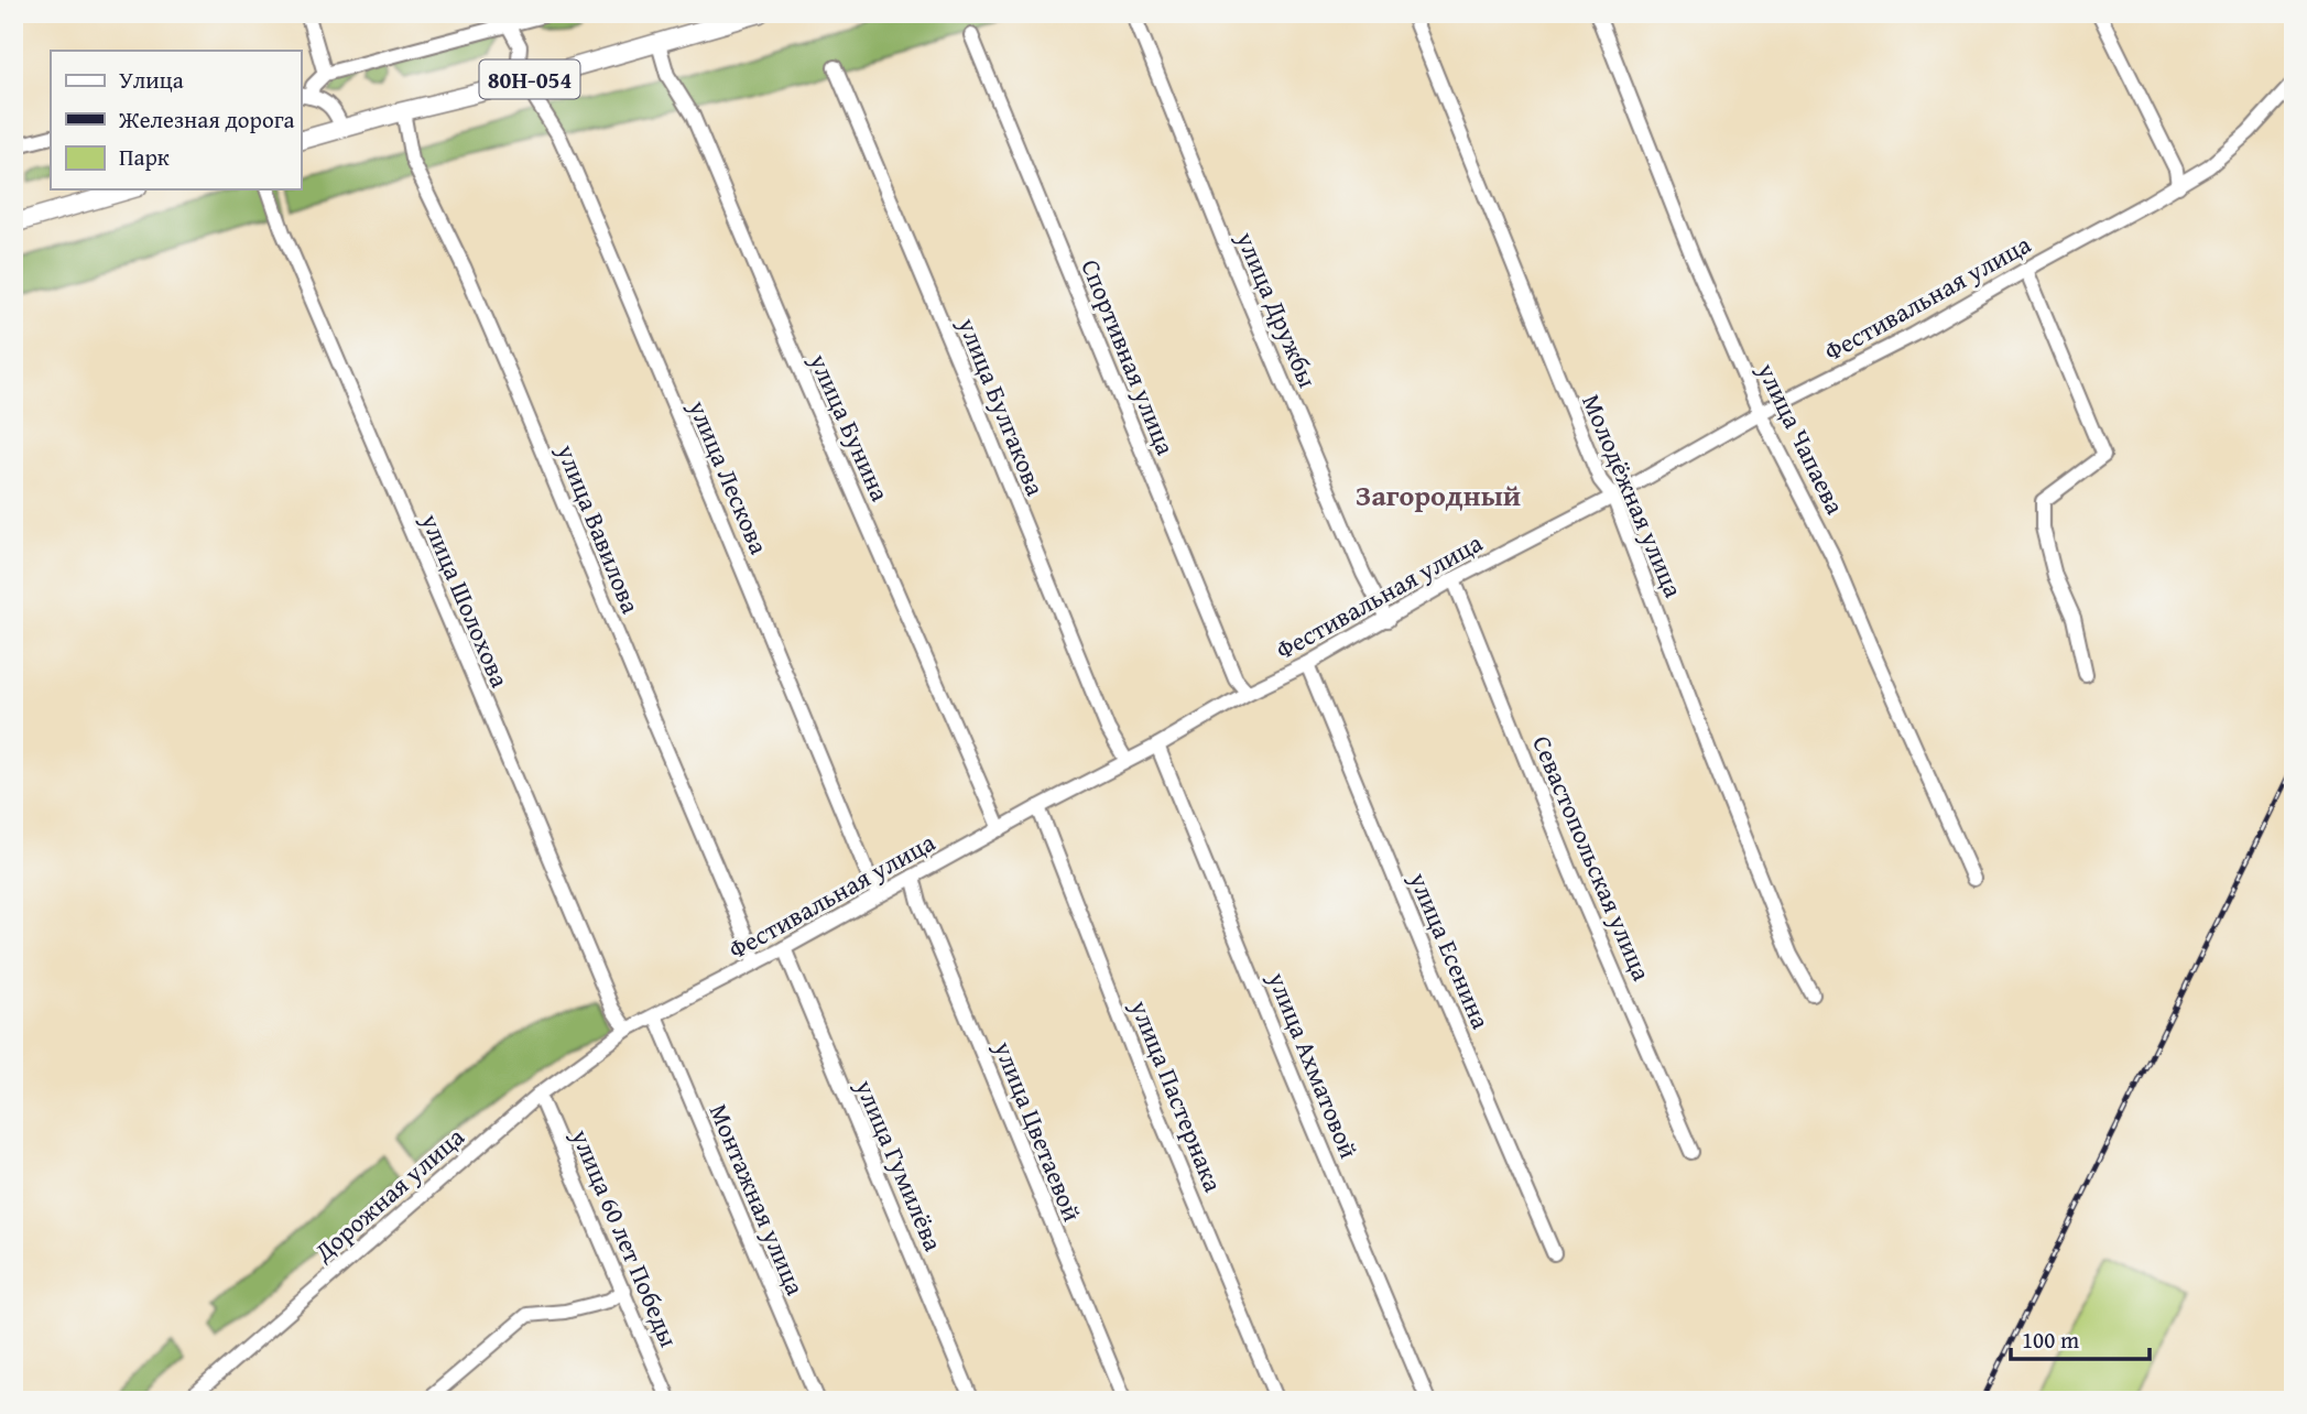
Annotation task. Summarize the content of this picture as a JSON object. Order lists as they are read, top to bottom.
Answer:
{
  "streets": {
    "main road": ["80Н-054"],
    "street": [
      "Фестивальная улица",
      "улица Дружбы",
      "Спортивная улица",
      "улица Булгакова",
      "улица Бунина",
      "улица Чапаева",
      "улица Лескова",
      "Молодёжная улица",
      "улица Вавилова",
      "улица Шолохова",
      "Севастопольская улица",
      "улица Есенина",
      "улица Ахматовой",
      "улица Пастернака",
      "улица Цветаевой",
      "улица Гумилёва",
      "Дорожная улица",
      "Монтажная улица",
      "улица 60 лет Победы"
    ]
  },
  "crossings": [
    ["80Н-054", "улица Бунина"],
    ["80Н-054", "улица Лескова"],
    ["80Н-054", "улица Вавилова"],
    ["Фестивальная улица", "улица Дружбы"],
    ["Фестивальная улица", "Спортивная улица"],
    ["Фестивальная улица", "улица Булгакова"],
    ["Фестивальная улица", "улица Бунина"],
    ["Фестивальная улица", "улица Чапаева"],
    ["Фестивальная улица", "улица Лескова"],
    ["Фестивальная улица", "Молодёжная улица"],
    ["Фестивальная улица", "улица Вавилова"],
    ["Фестивальная улица", "улица Шолохова"],
    ["Фестивальная улица", "Севастопольская улица"],
    ["Фестивальная улица", "улица Есенина"],
    ["Фестивальная улица", "улица Ахматовой"],
    ["Фестивальная улица", "улица Пастернака"],
    ["Фестивальная улица", "улица Цветаевой"],
    ["Фестивальная улица", "улица Гумилёва"],
    ["Фестивальная улица", "Дорожная улица"],
    ["Фестивальная улица", "Монтажная улица"],
    ["улица Шолохова", "Дорожная улица"],
    ["Дорожная улица", "улица 60 лет Победы"]
  ],
  "districts": ["Загородный"],
  "legend": ["Улица", "Железная дорога", "Парк"],
  "scale_bar": "100 m"
}
